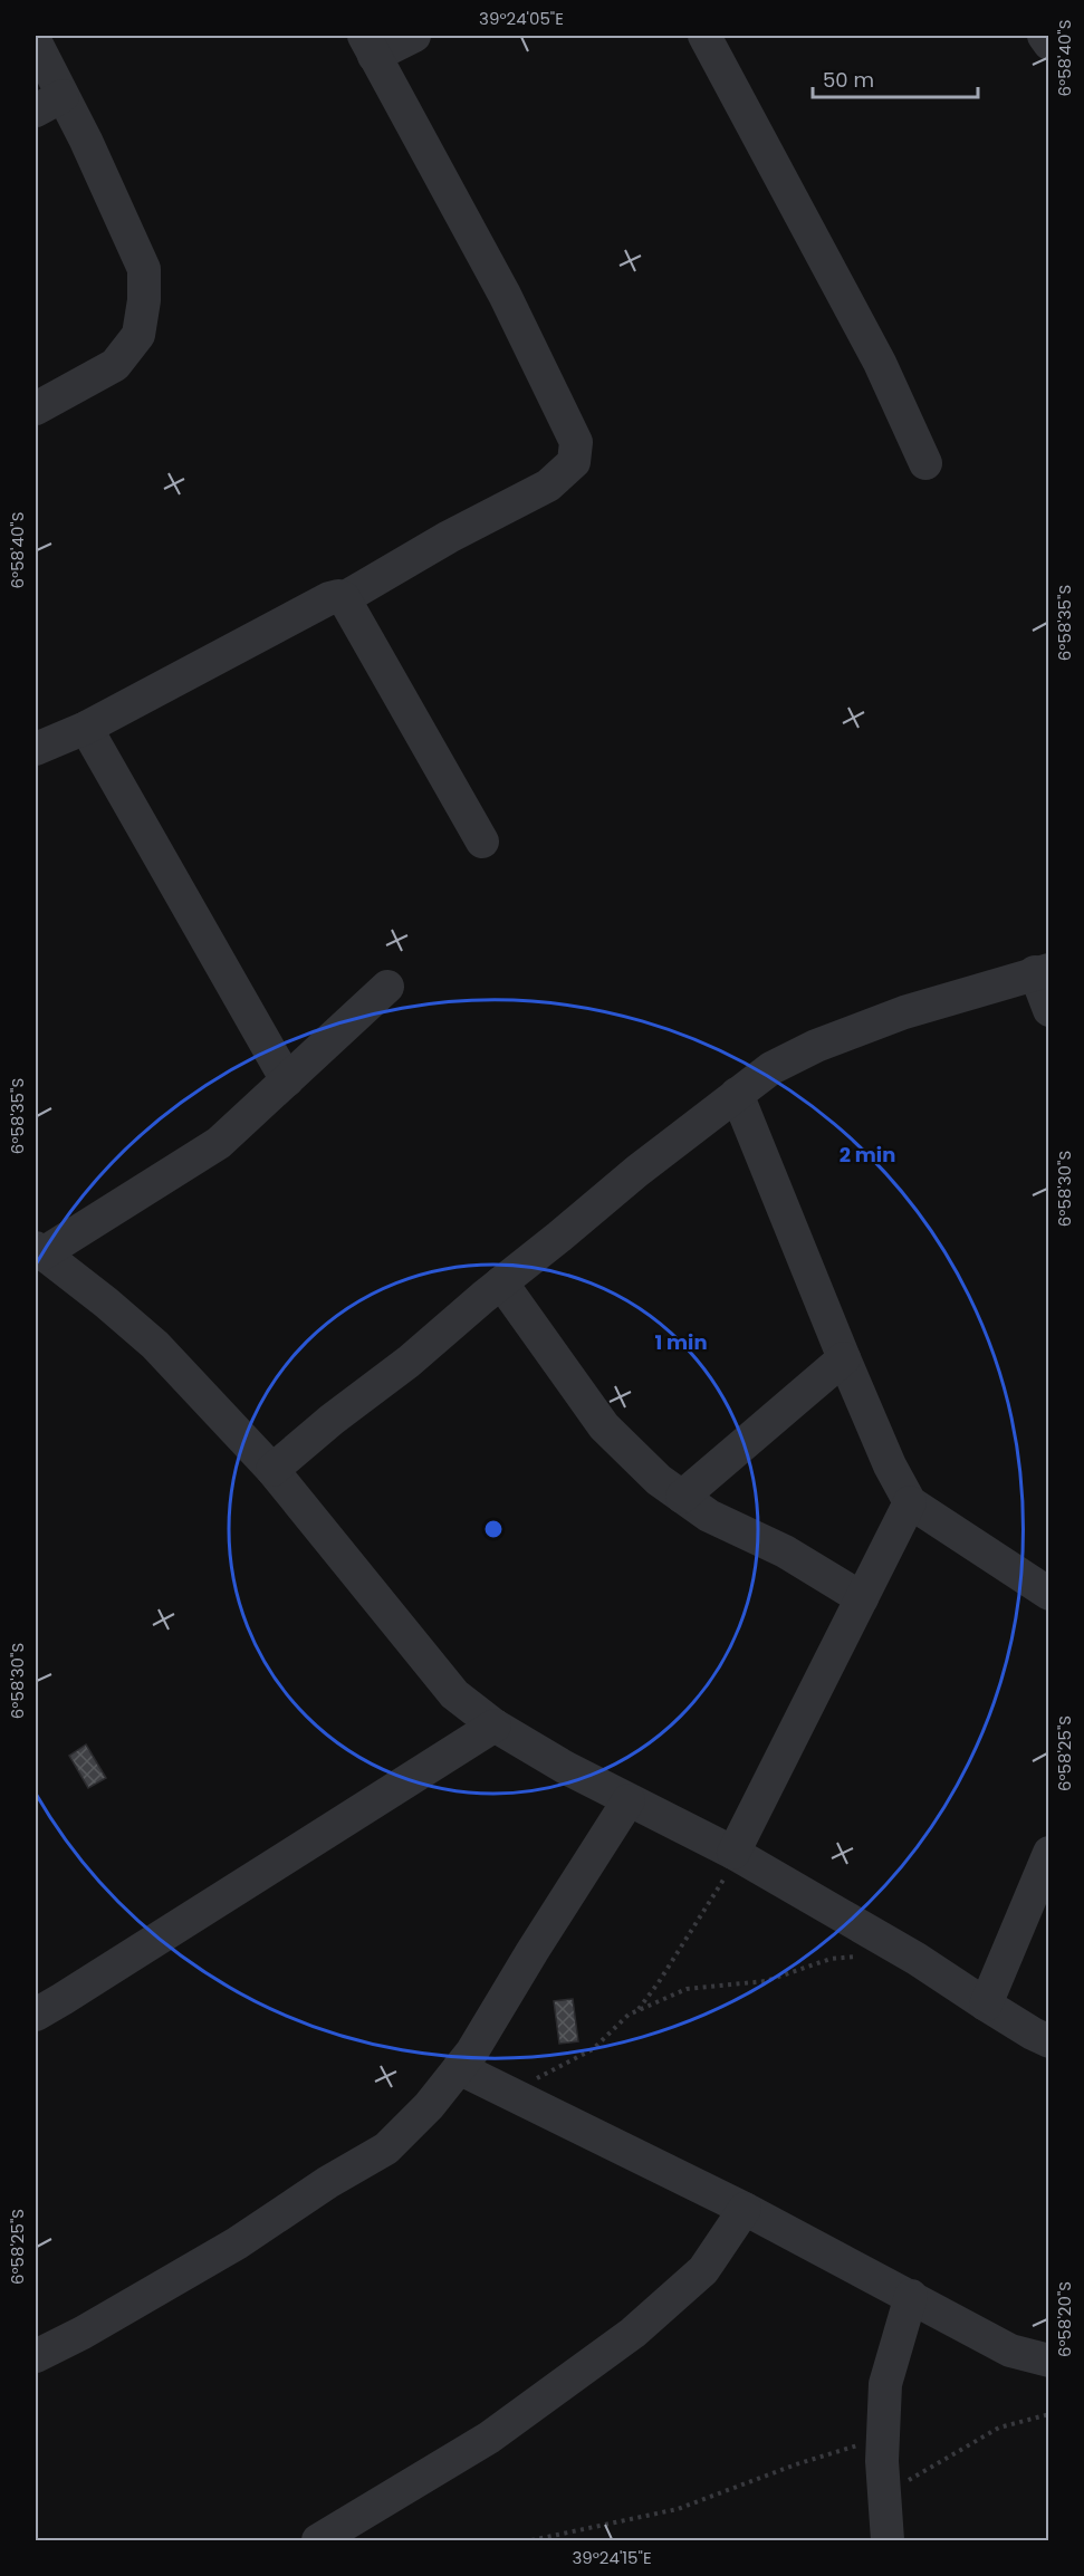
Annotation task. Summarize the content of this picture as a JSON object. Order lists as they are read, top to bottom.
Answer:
{
  "scale_bar": "50 m",
  "coordinates": [
    "39°24'05\"E",
    "6°58'40\"S",
    "6°58'35\"S",
    "6°58'30\"S",
    "6°58'25\"S",
    "6°58'20\"S",
    "39°24'15\"E"
  ],
  "rings": ["2 min", "1 min"]
}
